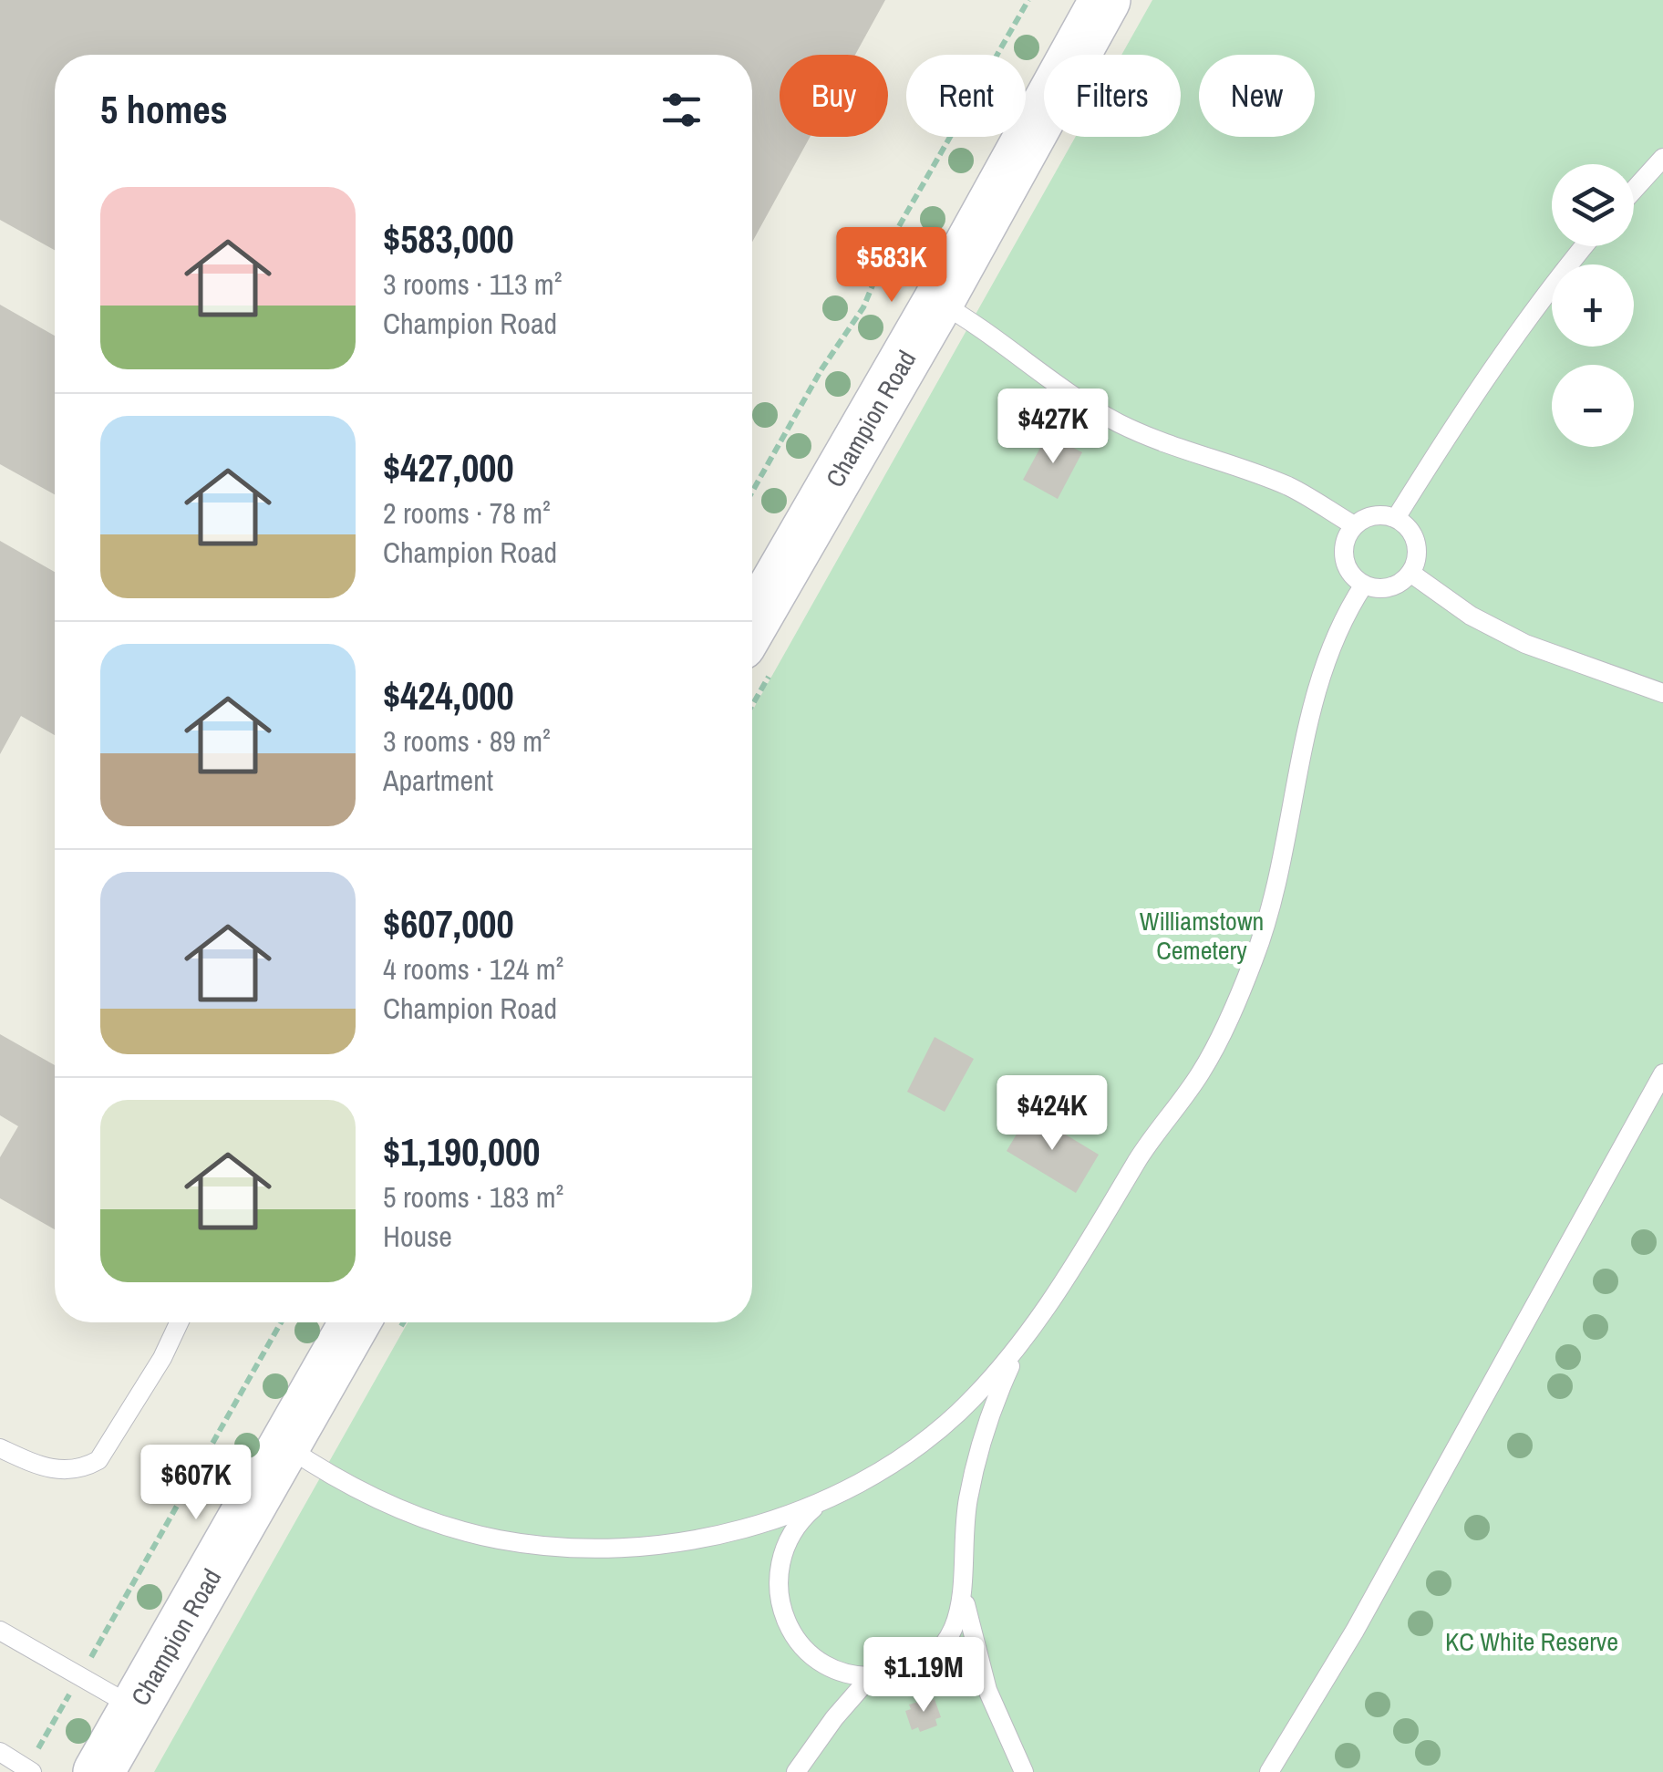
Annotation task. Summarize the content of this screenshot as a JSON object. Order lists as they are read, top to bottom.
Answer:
{
  "streets": {
    "street": ["Champion Road"]
  },
  "parks": ["Williamstown Cemetery", "KC White Reserve"],
  "page": {
    "chip": [
      "Buy",
      "Rent",
      "Filters",
      "New"
    ],
    "heading": "5 homes",
    "map_buttons": ["+", "−"],
    "list": [
      {
        "name": "$583,000",
        "note": "3 rooms · 113 m² · Champion Road"
      },
      {
        "name": "$427,000",
        "note": "2 rooms · 78 m² · Champion Road"
      },
      {
        "name": "$424,000",
        "note": "3 rooms · 89 m² · Apartment"
      },
      {
        "name": "$607,000",
        "note": "4 rooms · 124 m² · Champion Road"
      },
      {
        "name": "$1,190,000",
        "note": "5 rooms · 183 m² · House"
      }
    ],
    "price": [
      "$583K",
      "$427K",
      "$424K",
      "$607K",
      "$1.19M"
    ]
  }
}
